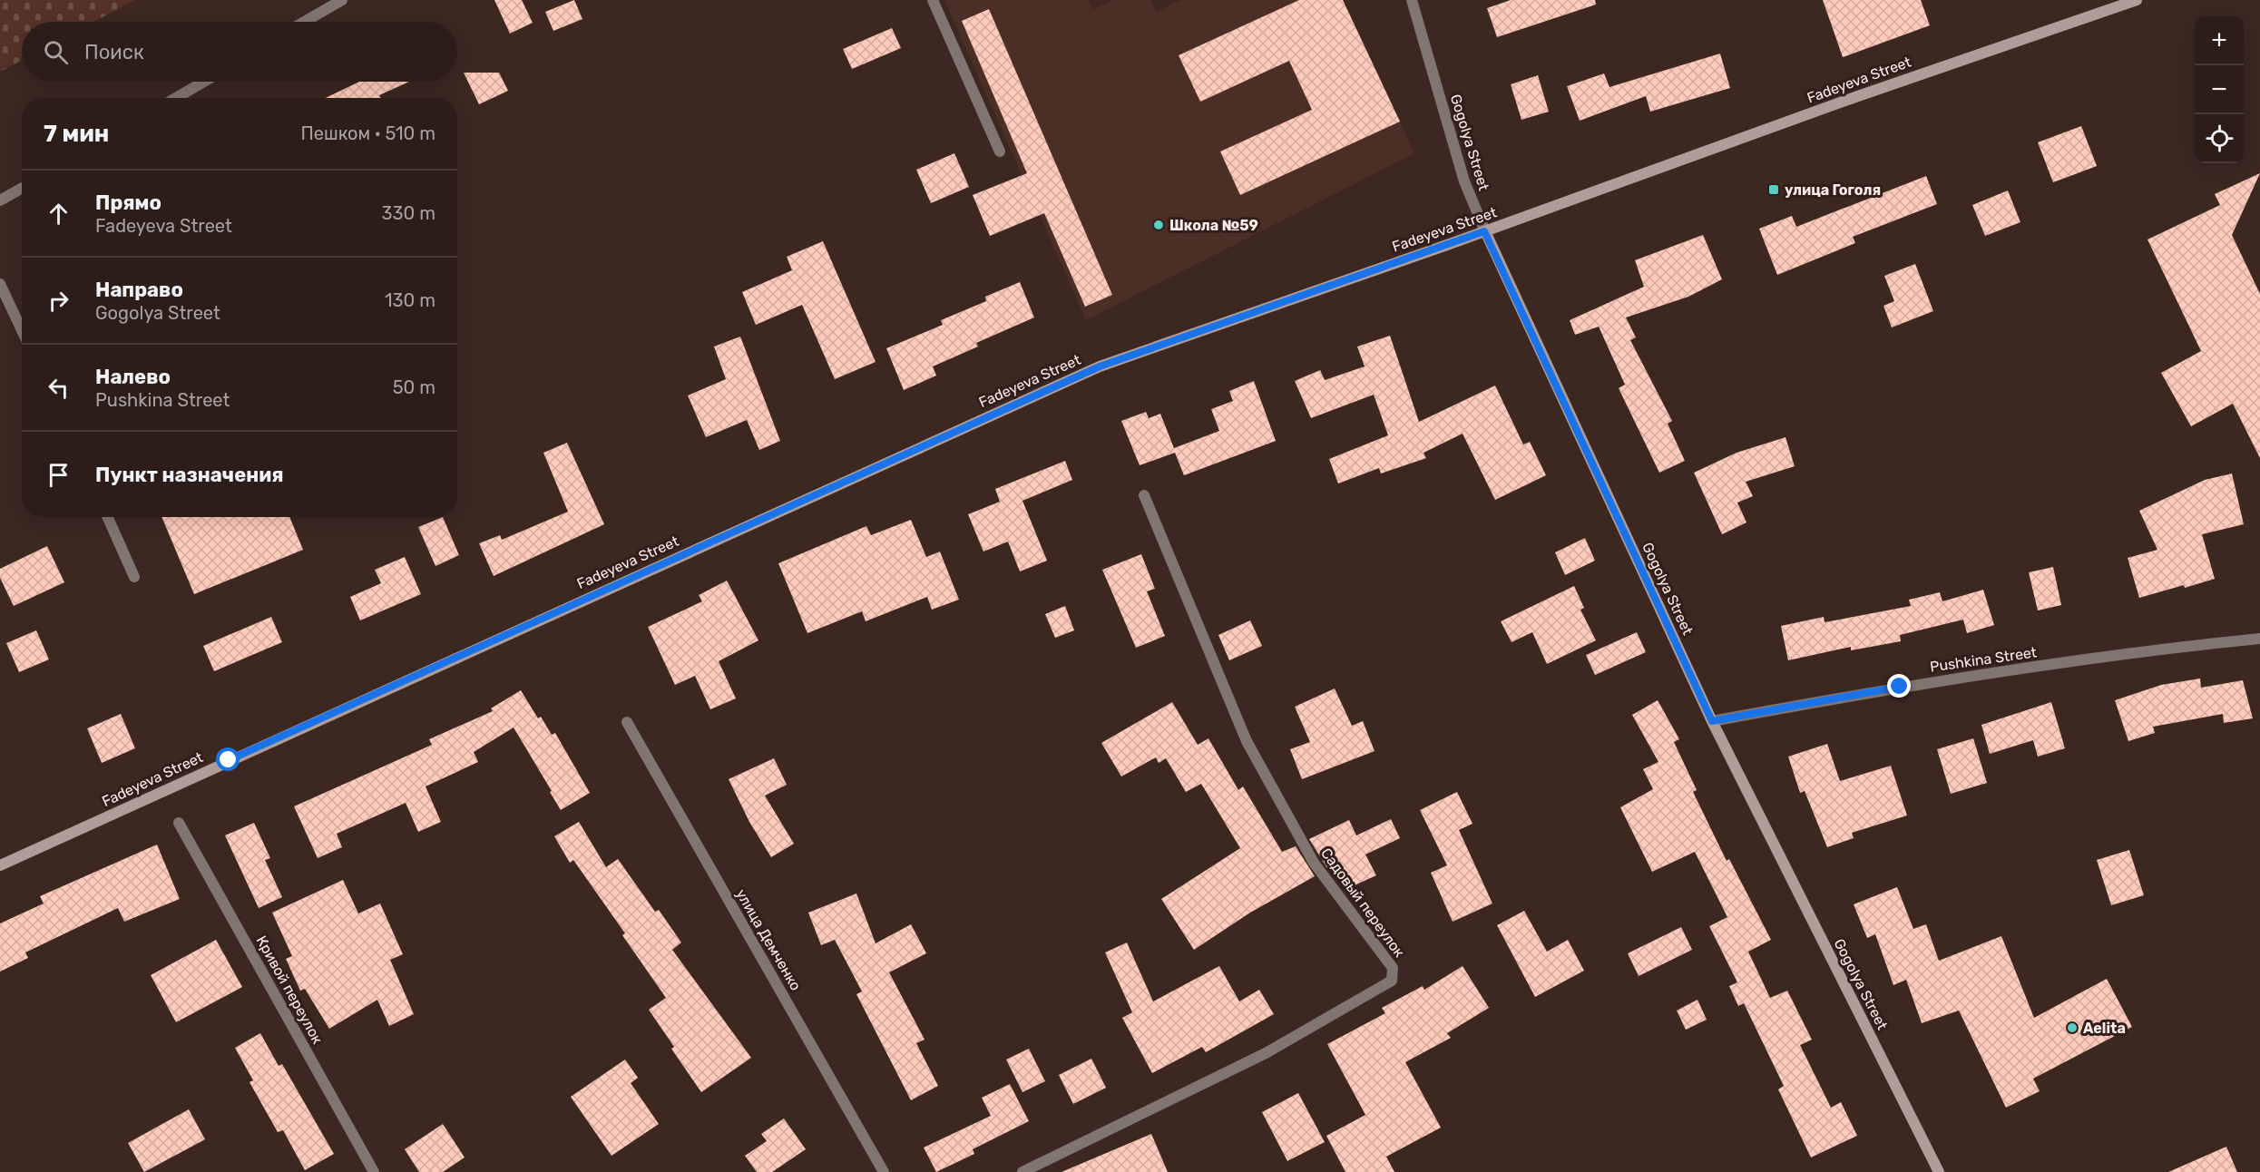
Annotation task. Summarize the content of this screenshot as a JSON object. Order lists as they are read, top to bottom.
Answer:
{
  "streets": {
    "main road": ["Fadeyeva Street", "Gogolya Street"],
    "street": [
      "Pushkina Street",
      "Садовый переулок",
      "улица Демченко",
      "Кривой переулок"
    ]
  },
  "crossings": [
    ["Fadeyeva Street", "Gogolya Street"],
    ["Gogolya Street", "Pushkina Street"]
  ],
  "places": {
    "transit": ["улица Гоголя"],
    "other": ["Школа №59", "Aelita"]
  },
  "page": {
    "map_buttons": ["+", "−"],
    "search": "Поиск",
    "heading": ["7 мин", "Пешком · 510 m"],
    "list": [
      ["Прямо", "Fadeyeva Street", "330 m"],
      ["Направо", "Gogolya Street", "130 m"],
      ["Налево", "Pushkina Street", "50 m"],
      "Пункт назначения"
    ]
  }
}
